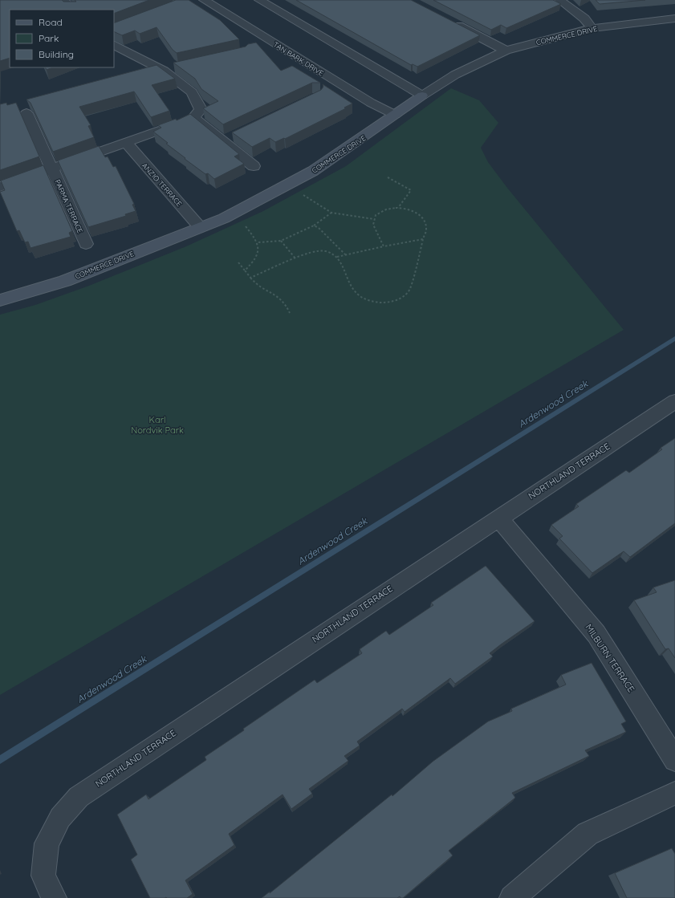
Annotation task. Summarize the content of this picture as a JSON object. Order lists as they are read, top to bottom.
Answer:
{
  "streets": {
    "street": [
      "COMMERCE DRIVE",
      "TAN BARK DRIVE",
      "ANZIO TERRACE",
      "PARMA TERRACE",
      "NORTHLAND TERRACE",
      "MILBURN TERRACE"
    ]
  },
  "crossings": [
    ["COMMERCE DRIVE", "TAN BARK DRIVE"],
    ["COMMERCE DRIVE", "ANZIO TERRACE"],
    ["NORTHLAND TERRACE", "MILBURN TERRACE"]
  ],
  "water": ["Ardenwood Creek"],
  "parks": ["Karl Nordvik Park"],
  "legend": ["Road", "Park", "Building"]
}
